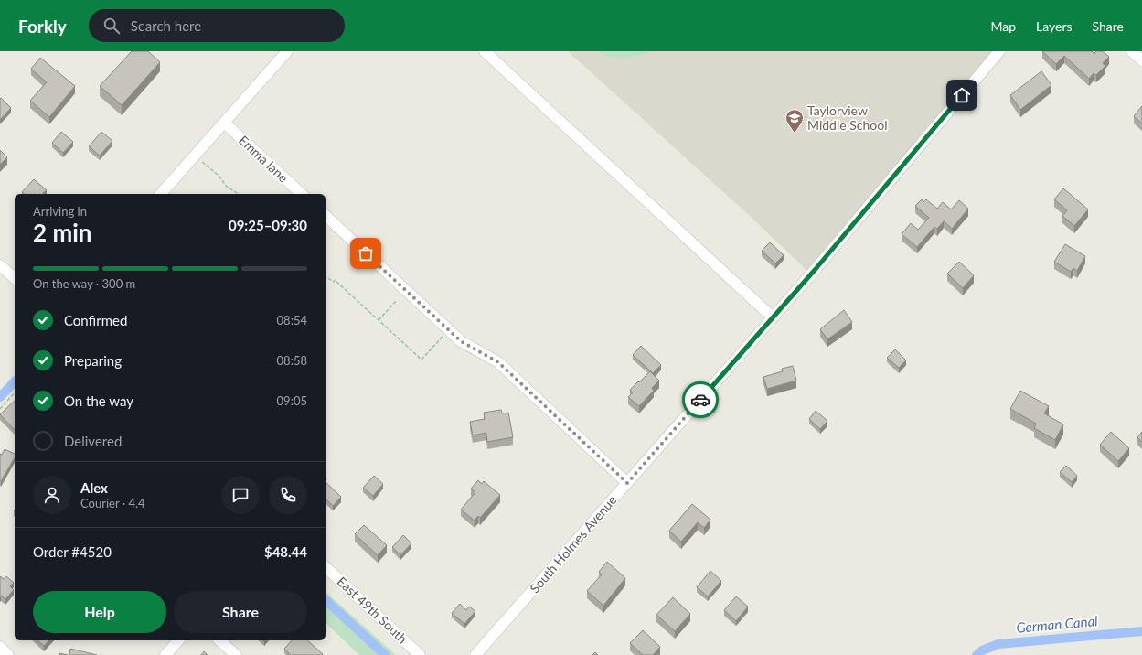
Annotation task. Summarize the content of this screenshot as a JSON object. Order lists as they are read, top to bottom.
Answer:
{
  "streets": {
    "street": ["Emma lane", "South Holmes Avenue", "East 49th South"]
  },
  "water": ["German Canal"],
  "places": {
    "school or university": ["Taylorview Middle School"]
  },
  "page": {
    "header": "Forkly",
    "search": "Search here",
    "nav": ["Map", "Layers", "Share"],
    "heading": ["2 min", "Arriving in", "09:25–09:30"],
    "panel": [
      "Alex",
      "Courier · 4.4",
      "Order #4520",
      "$48.44"
    ],
    "bar": "On the way · 300 m",
    "list": [
      ["Confirmed", "08:54"],
      ["Preparing", "08:58"],
      ["On the way", "09:05"],
      "Delivered"
    ],
    "buttons": ["Help", "Share"]
  }
}
